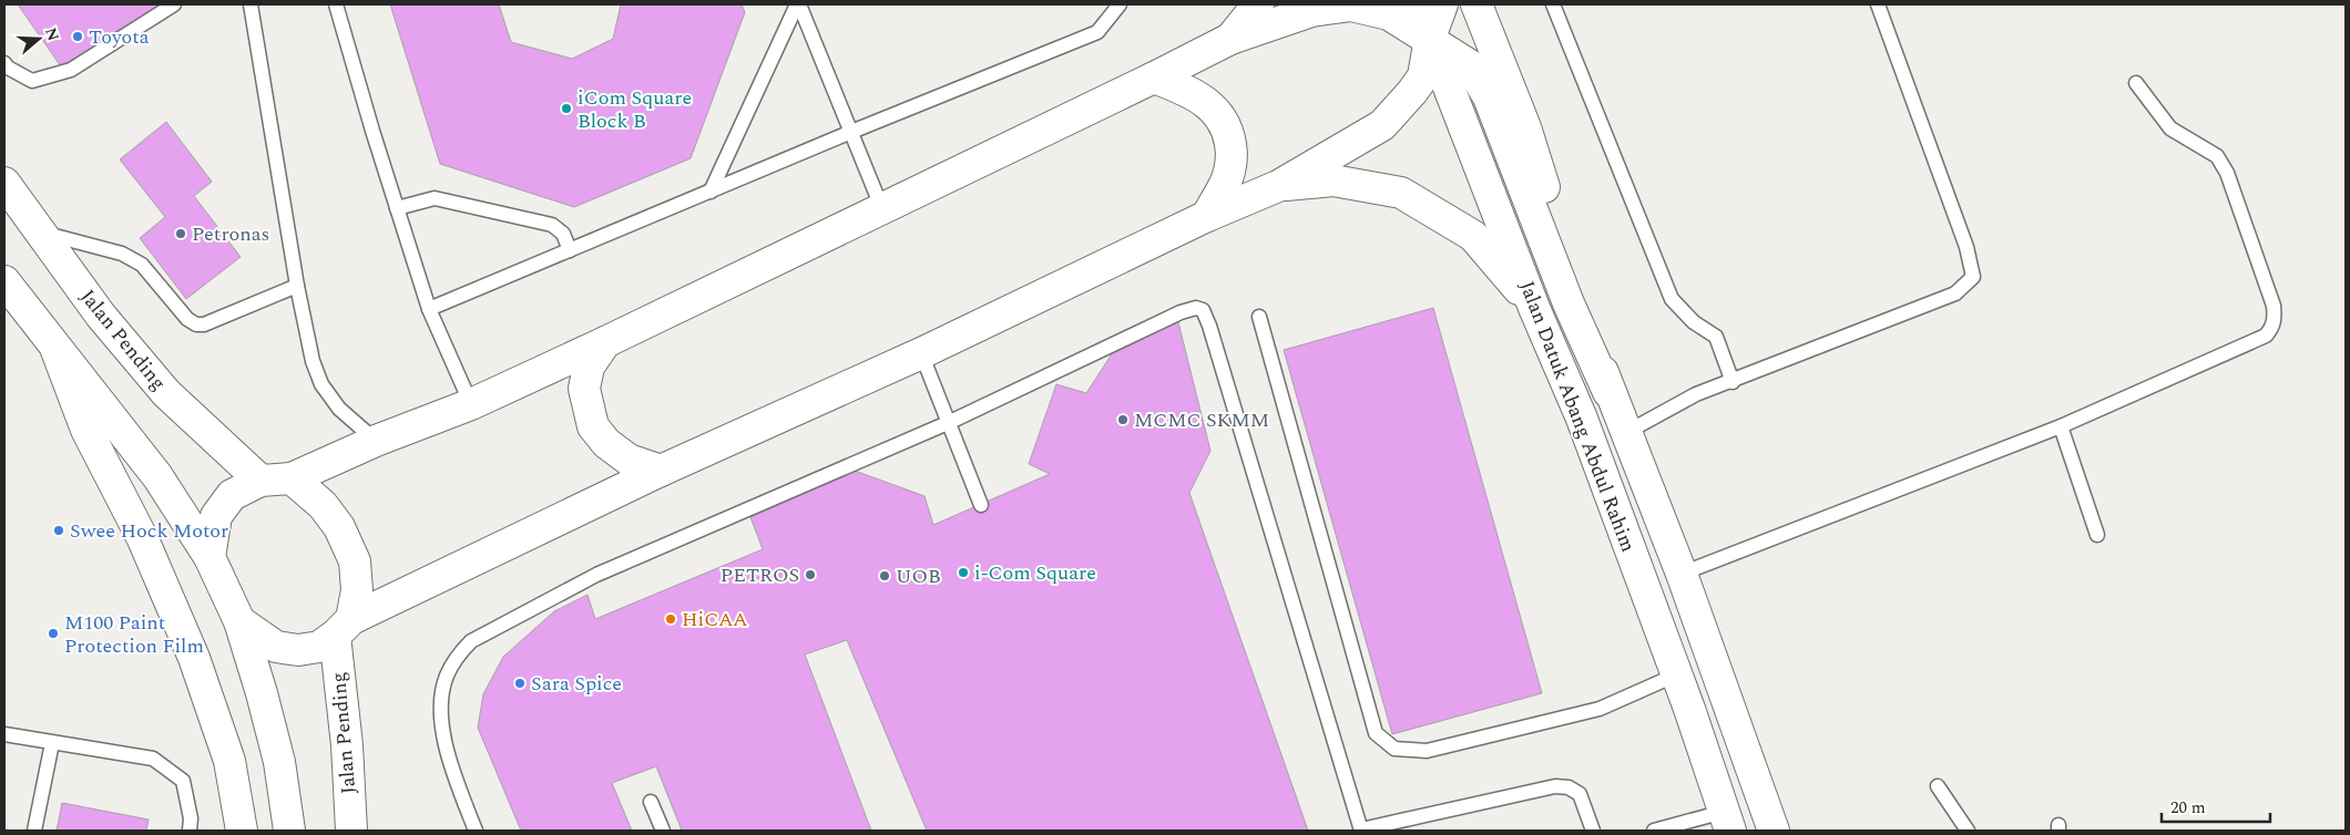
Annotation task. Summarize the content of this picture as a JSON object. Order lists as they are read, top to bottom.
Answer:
{
  "streets": {
    "street": ["Jalan Pending", "Jalan Datuk Abang Abdul Rahim"]
  },
  "places": [
    "Toyota",
    "iCom Square Block B",
    "Petronas",
    "MCMC SKMM",
    "Swee Hock Motor",
    "i-Com Square",
    "PETROS",
    "UOB",
    "HiCAA",
    "M100 Paint Protection Film",
    "Sara Spice"
  ],
  "scale_bar": "20 m",
  "north": "right"
}
